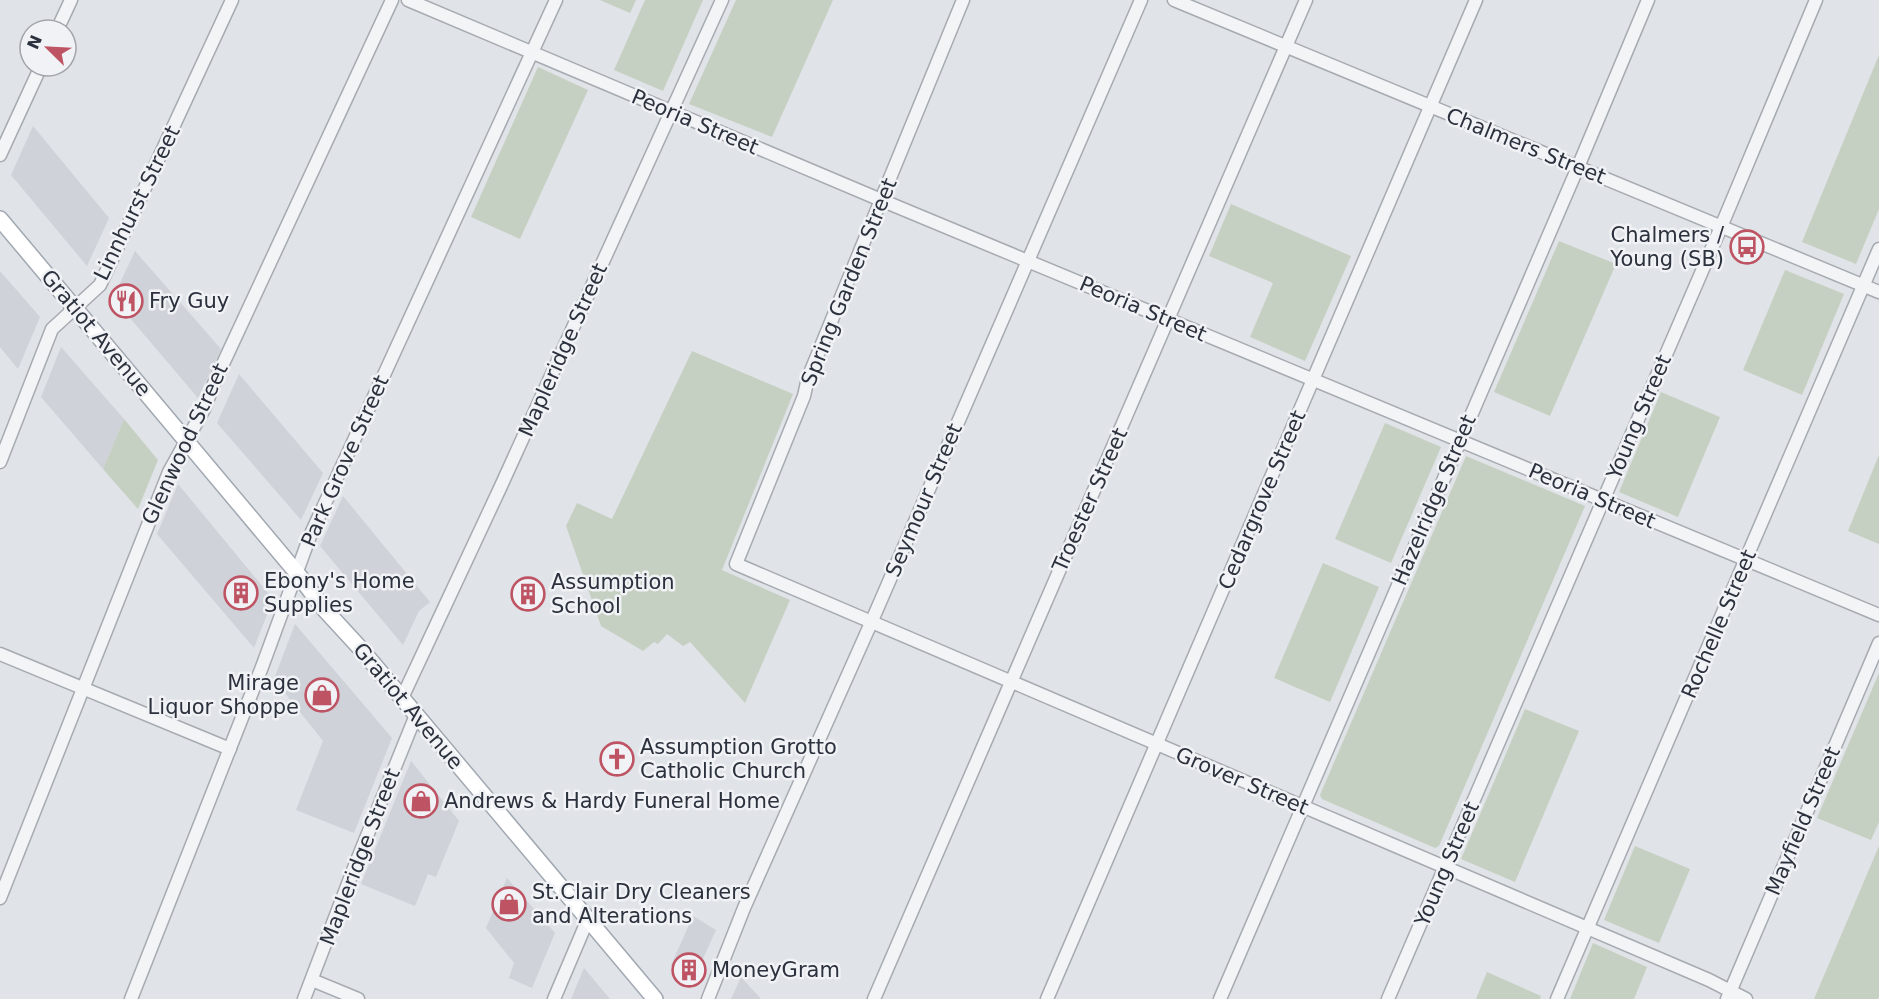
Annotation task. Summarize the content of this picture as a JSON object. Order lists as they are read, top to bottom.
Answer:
{
  "streets": {
    "main road": ["Gratiot Avenue"],
    "street": [
      "Peoria Street",
      "Chalmers Street",
      "Linnhurst Street",
      "Spring Garden Street",
      "Mapleridge Street",
      "Young Street",
      "Glenwood Street",
      "Park Grove Street",
      "Seymour Street",
      "Troester Street",
      "Cedargrove Street",
      "Hazelridge Street",
      "Rochelle Street",
      "Grover Street",
      "Mayfield Street"
    ]
  },
  "crossings": [
    ["Peoria Street", "Spring Garden Street"],
    ["Peoria Street", "Mapleridge Street"],
    ["Peoria Street", "Young Street"],
    ["Peoria Street", "Park Grove Street"],
    ["Peoria Street", "Seymour Street"],
    ["Peoria Street", "Troester Street"],
    ["Peoria Street", "Cedargrove Street"],
    ["Peoria Street", "Hazelridge Street"],
    ["Peoria Street", "Rochelle Street"],
    ["Chalmers Street", "Young Street"],
    ["Chalmers Street", "Troester Street"],
    ["Chalmers Street", "Cedargrove Street"],
    ["Chalmers Street", "Hazelridge Street"],
    ["Chalmers Street", "Rochelle Street"],
    ["Linnhurst Street", "Gratiot Avenue"],
    ["Spring Garden Street", "Grover Street"],
    ["Gratiot Avenue", "Mapleridge Street"],
    ["Gratiot Avenue", "Glenwood Street"],
    ["Gratiot Avenue", "Park Grove Street"],
    ["Young Street", "Grover Street"],
    ["Seymour Street", "Grover Street"],
    ["Troester Street", "Grover Street"],
    ["Cedargrove Street", "Grover Street"],
    ["Hazelridge Street", "Grover Street"],
    ["Rochelle Street", "Grover Street"],
    ["Grover Street", "Mayfield Street"]
  ],
  "places": {
    "bus stop": ["Chalmers / Young (SB)"],
    "restaurant": ["Fry Guy"],
    "building": ["Ebony's Home Supplies", "Assumption School", "MoneyGram"],
    "shop": ["Mirage Liquor Shoppe", "Andrews & Hardy Funeral Home", "St.Clair Dry Cleaners and Alterations"],
    "church": ["Assumption Grotto Catholic Church"]
  },
  "north": "top left"
}
